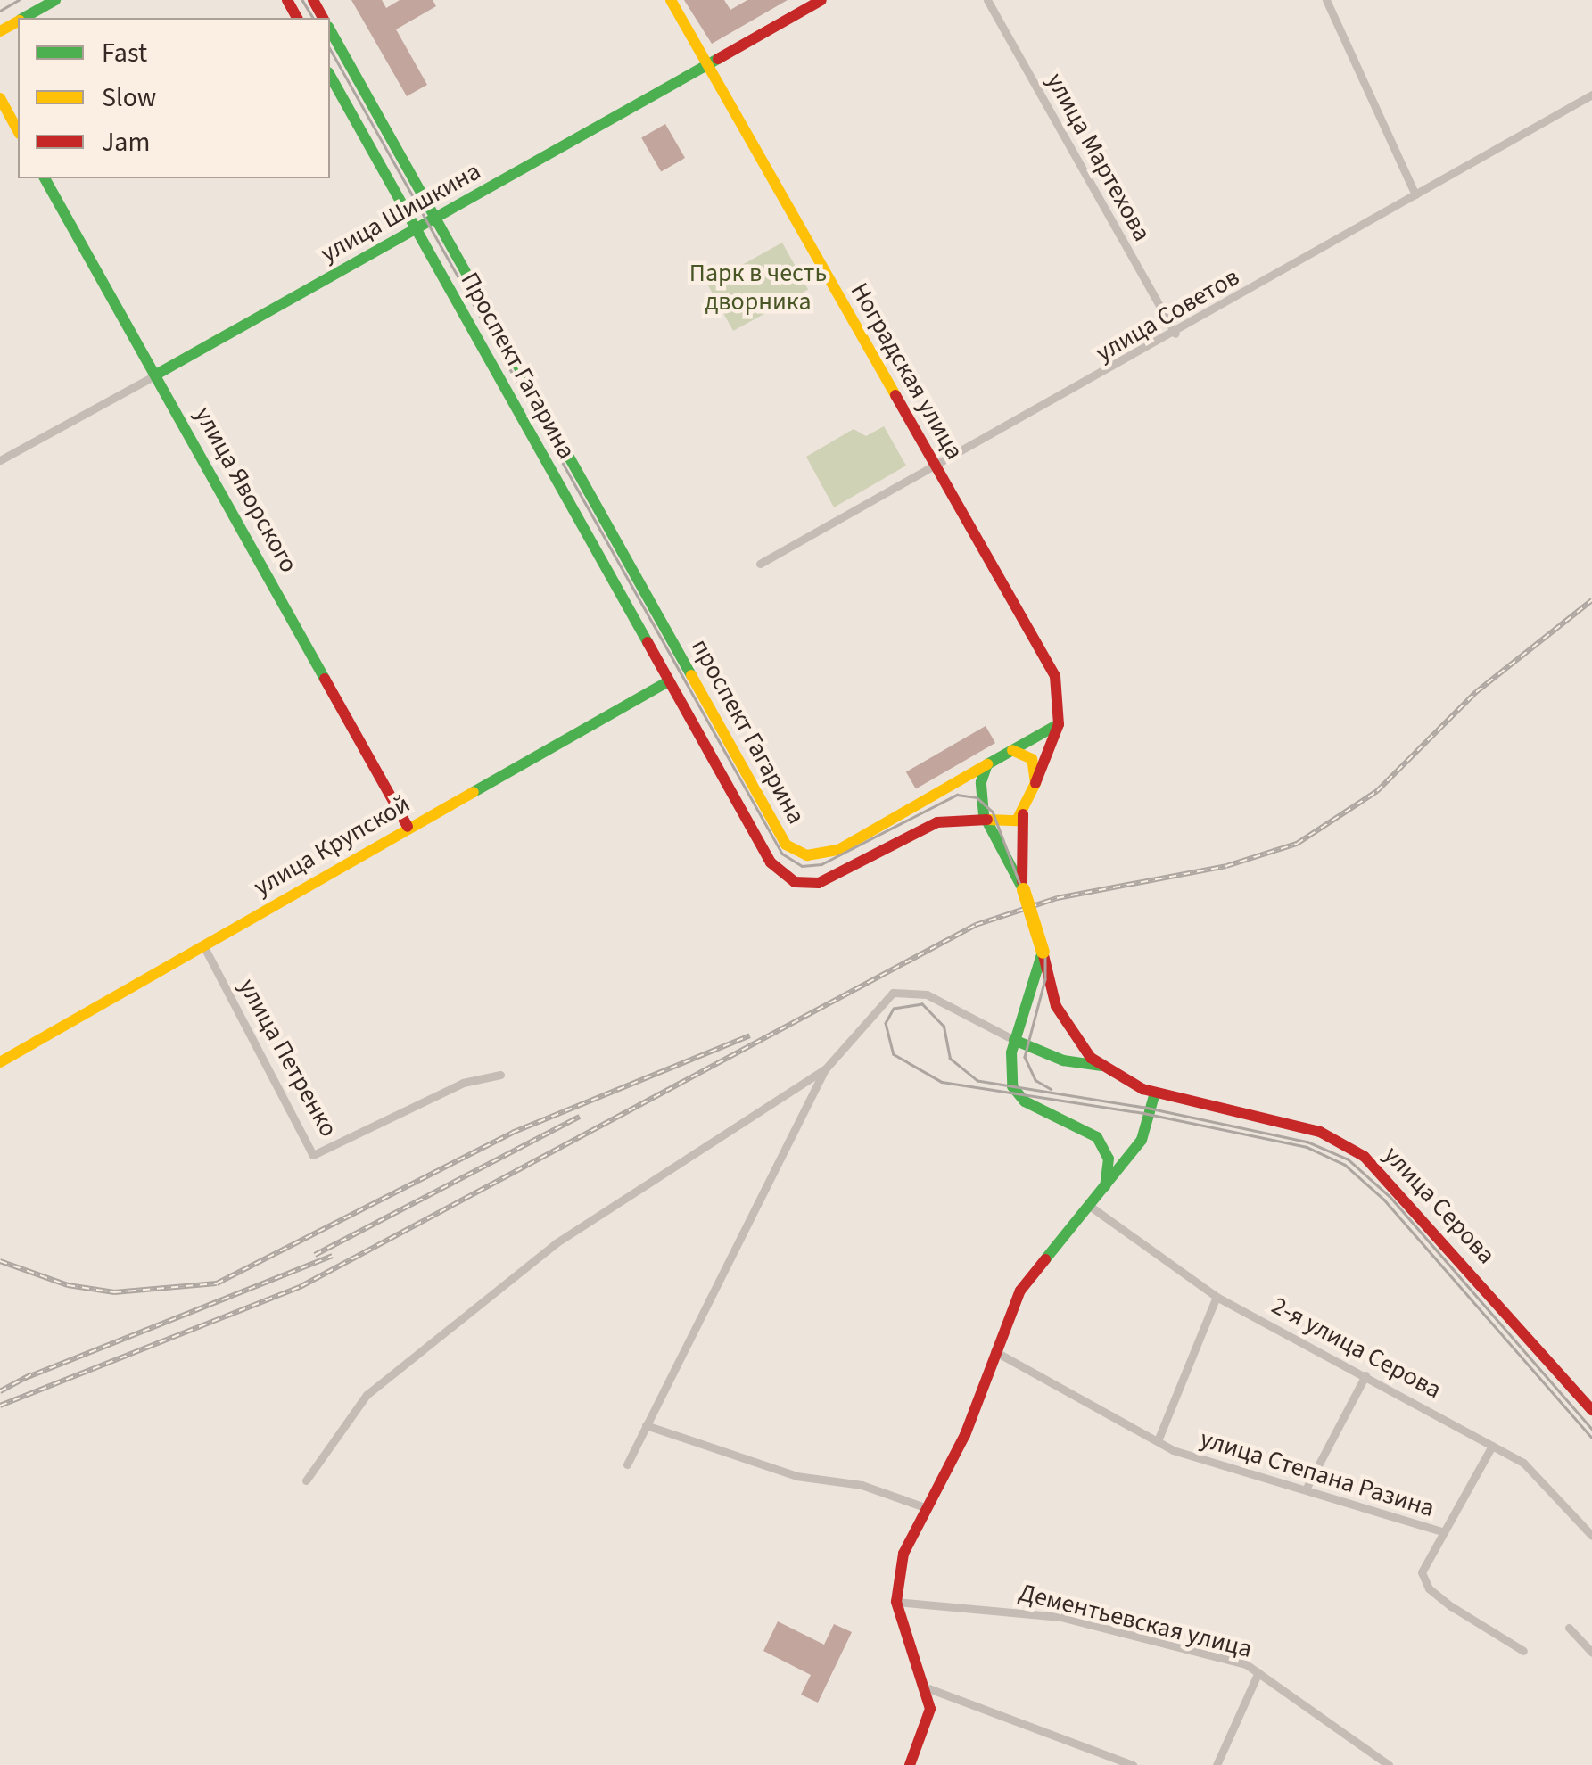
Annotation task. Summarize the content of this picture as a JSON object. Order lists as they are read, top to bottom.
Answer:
{
  "streets": {
    "main road": [
      "улица Шишкина",
      "Проспект Гагарина",
      "Ноградская улица",
      "улица Яворского",
      "проспект Гагарина",
      "улица Крупской",
      "улица Серова"
    ],
    "street": [
      "улица Мартехова",
      "улица Советов",
      "улица Петренко",
      "2-я улица Серова",
      "улица Степана Разина",
      "Дементьевская улица"
    ]
  },
  "crossings": [
    ["улица Мартехова", "улица Советов"],
    ["улица Шишкина", "Проспект Гагарина"],
    ["улица Шишкина", "Ноградская улица"],
    ["улица Шишкина", "улица Яворского"],
    ["улица Советов", "Ноградская улица"],
    ["Проспект Гагарина", "проспект Гагарина"],
    ["Проспект Гагарина", "улица Крупской"],
    ["улица Яворского", "улица Крупской"],
    ["проспект Гагарина", "улица Крупской"],
    ["улица Крупской", "улица Петренко"]
  ],
  "parks": ["Парк в честь дворника"],
  "legend": ["Fast", "Slow", "Jam"]
}
